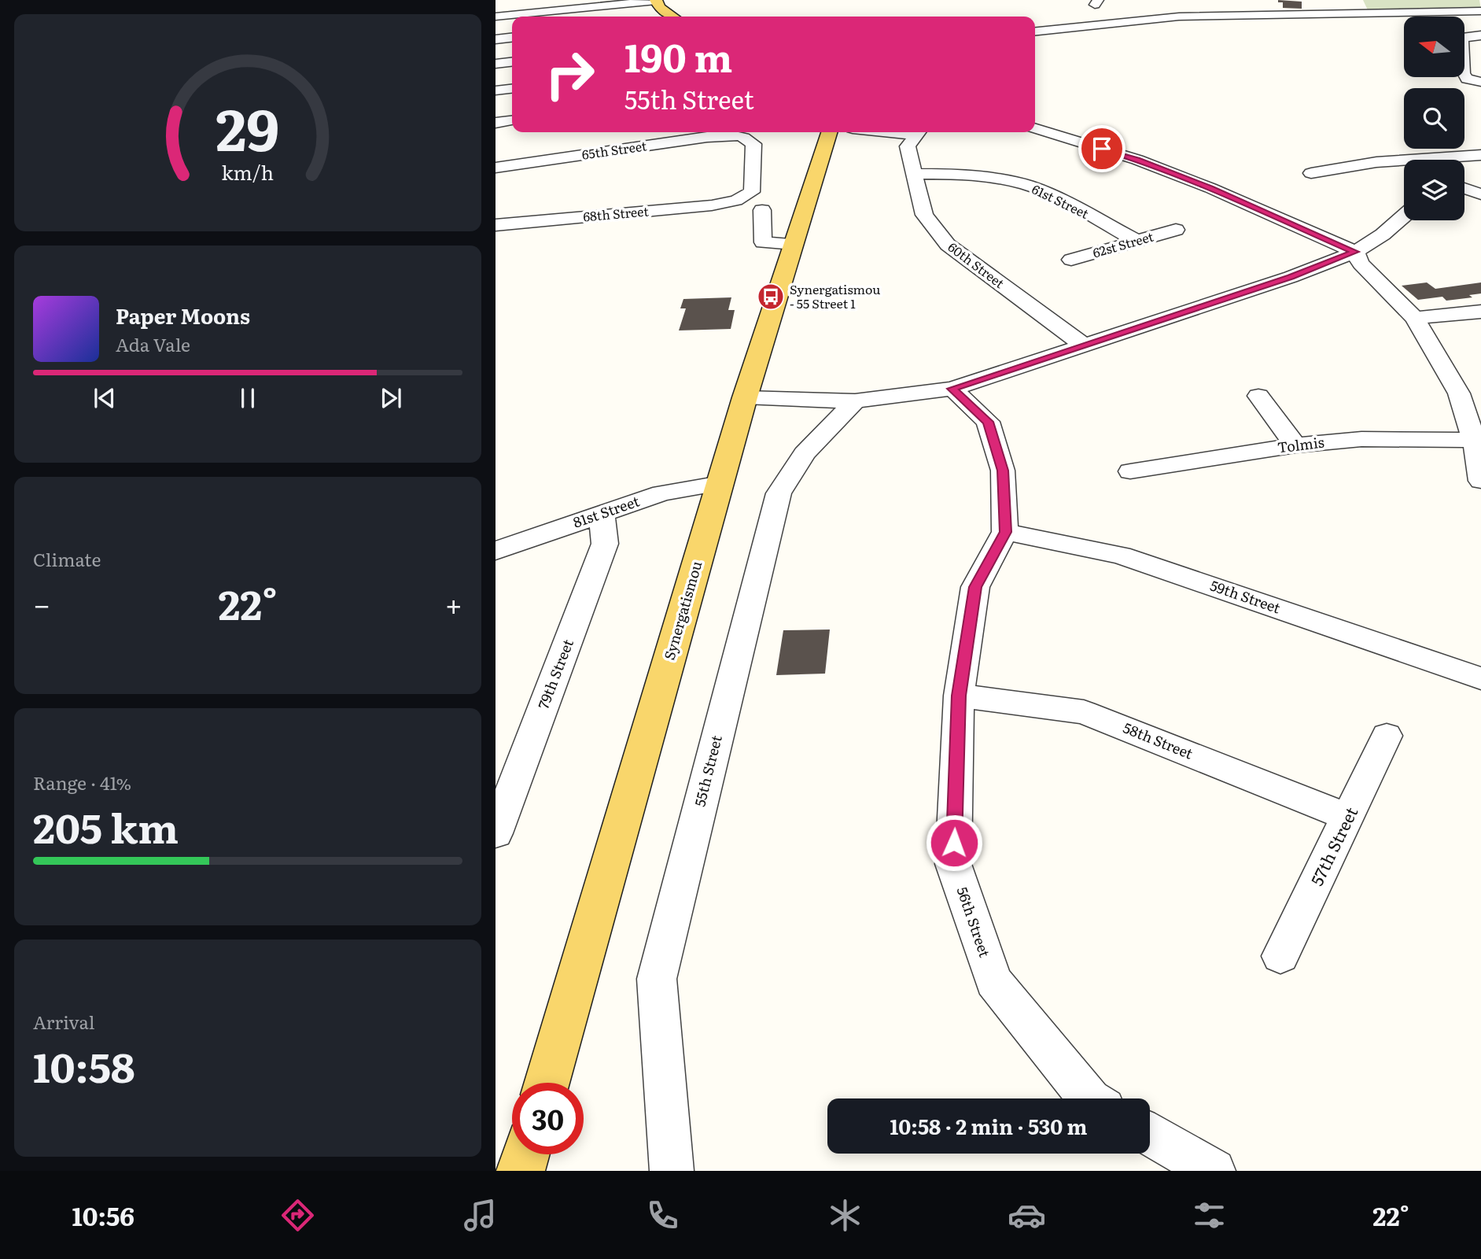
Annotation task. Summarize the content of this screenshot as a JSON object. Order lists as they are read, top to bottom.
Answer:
{
  "streets": {
    "main road": ["Synergatismou"],
    "street": [
      "65th Street",
      "61st Street",
      "68th Street",
      "62st Street",
      "60th Street",
      "Tolmis",
      "81st Street",
      "59th Street",
      "79th Street",
      "58th Street",
      "55th Street",
      "57th Street",
      "56th Street"
    ]
  },
  "crossings": [
    ["65th Street", "68th Street"],
    ["61st Street", "62st Street"],
    ["61st Street", "60th Street"],
    ["81st Street", "Synergatismou"],
    ["81st Street", "79th Street"],
    ["59th Street", "56th Street"],
    ["58th Street", "57th Street"],
    ["58th Street", "56th Street"]
  ],
  "places": {
    "bus stop": ["Synergatismou - 55 Street 1"]
  },
  "north": "left",
  "page": {
    "turn": ["190 m", "55th Street"],
    "song": ["Paper Moons", "Ada Vale"],
    "tile": [
      "Climate",
      ["Range · 41%", "205 km"],
      ["Arrival", "10:58"]
    ],
    "heat": ["−", "22°", "+"],
    "limit": "30",
    "trip": "10:58 · 2 min · 530 m",
    "tabs": ["10:56", "22°"],
    "gauge": ["29", "km/h"]
  }
}
